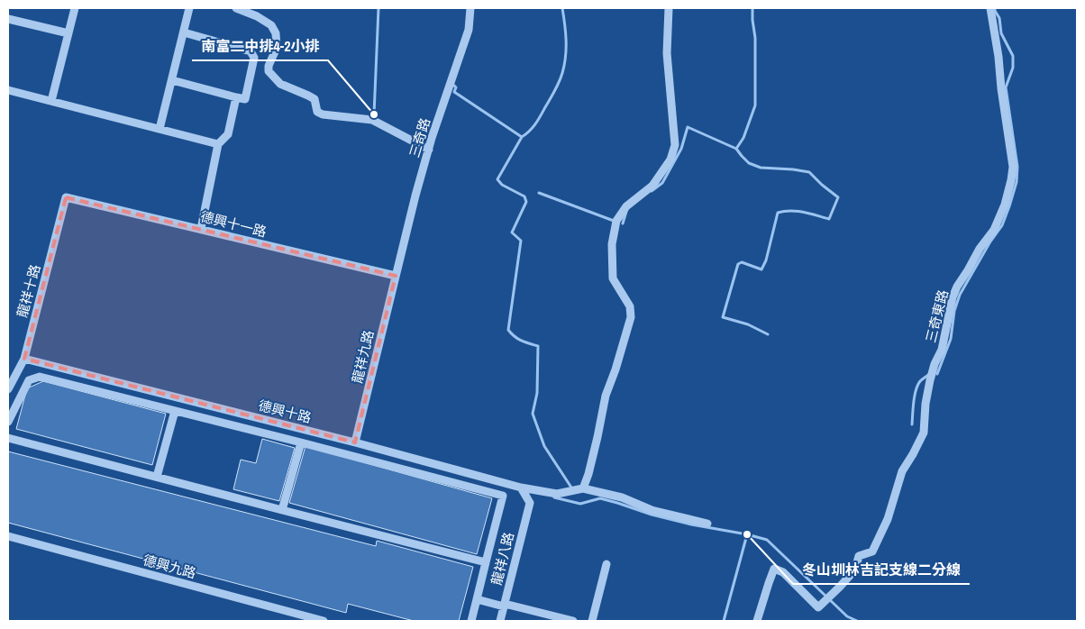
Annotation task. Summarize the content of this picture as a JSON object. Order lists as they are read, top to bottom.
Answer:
{
  "streets": {
    "street": [
      "三奇路",
      "德興十一路",
      "龍祥十路",
      "三奇東路",
      "龍祥九路",
      "德興十路",
      "龍祥八路",
      "德興九路"
    ]
  },
  "crossings": [
    ["三奇路", "德興十一路"],
    ["三奇路", "龍祥九路"],
    ["德興十一路", "龍祥十路"],
    ["德興十一路", "龍祥九路"],
    ["龍祥十路", "德興十路"],
    ["龍祥九路", "德興十路"],
    ["德興十路", "龍祥八路"]
  ],
  "places": ["南富二中排4-2小排", "冬山圳林吉記支線二分線"]
}
